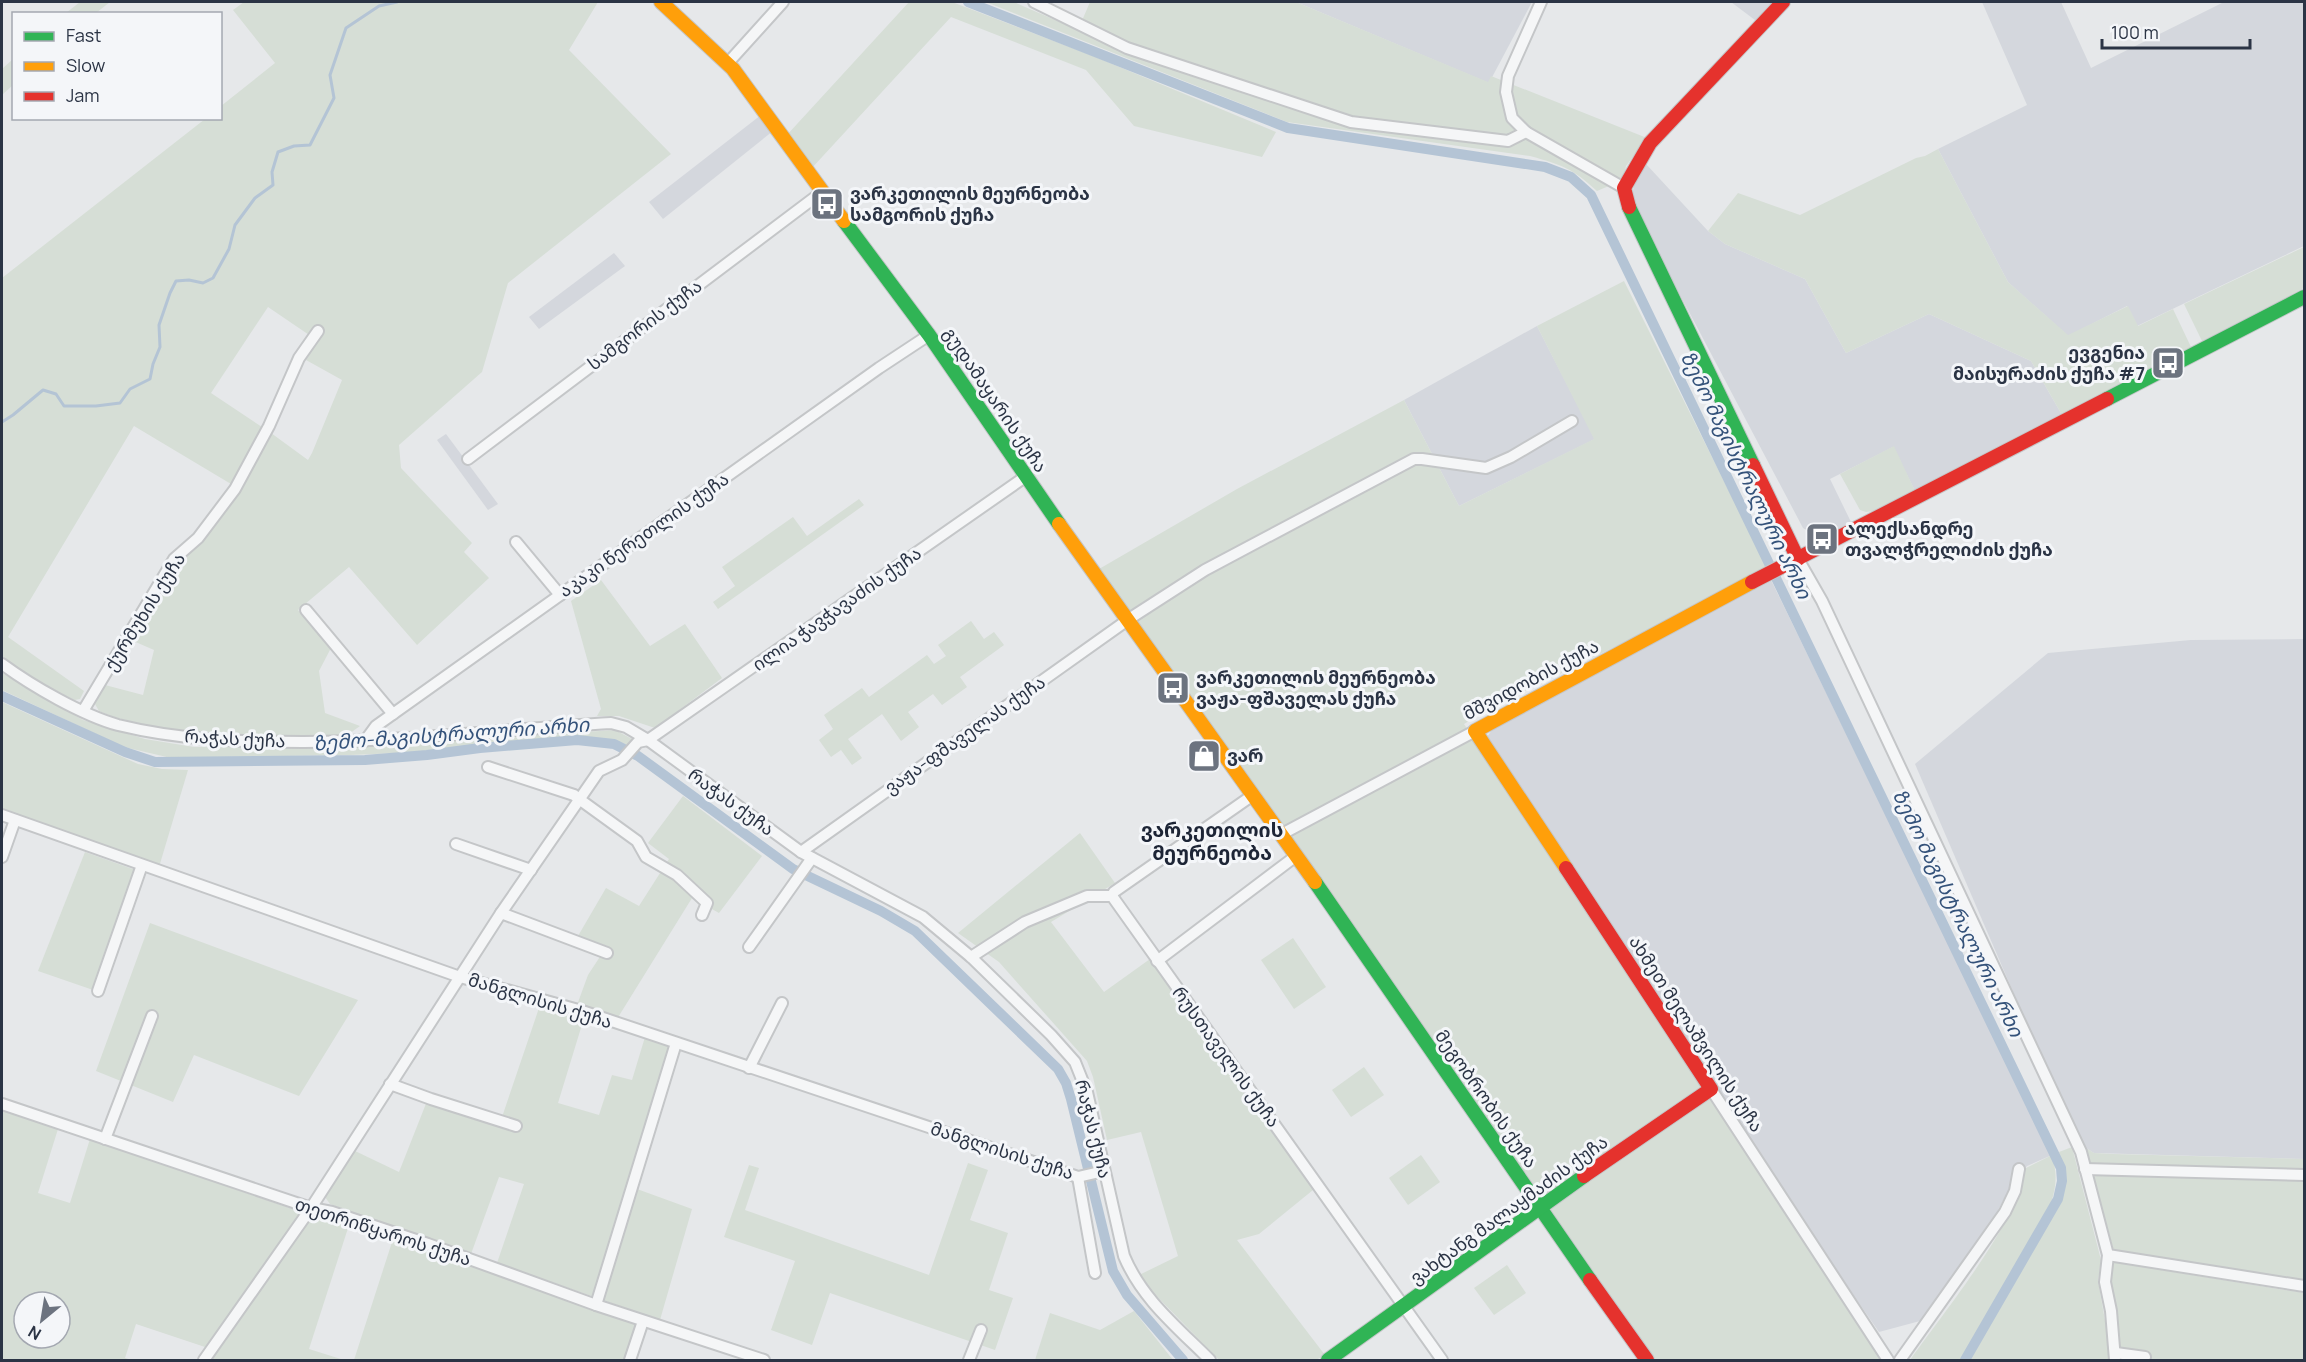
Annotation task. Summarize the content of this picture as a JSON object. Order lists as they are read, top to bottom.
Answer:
{
  "streets": {
    "street": [
      "სამგორის ქუჩა",
      "გუდამაყარის ქუჩა",
      "აკაკი წერეთლის ქუჩა",
      "ილია ჭავჭავაძის ქუჩა",
      "ქურმუხის ქუჩა",
      "მშვიდობის ქუჩა",
      "ვაჟა-ფშაველას ქუჩა",
      "რაჭას ქუჩა",
      "მანგლისის ქუჩა",
      "ახმეთ მელაშვილის ქუჩა",
      "რუსთაველის ქუჩა",
      "მეგობრობის ქუჩა",
      "ვახტანგ მალაყმაძის ქუჩა",
      "თეთრიწყაროს ქუჩა"
    ]
  },
  "crossings": [
    ["სამგორის ქუჩა", "გუდამაყარის ქუჩა"],
    ["გუდამაყარის ქუჩა", "აკაკი წერეთლის ქუჩა"],
    ["გუდამაყარის ქუჩა", "ილია ჭავჭავაძის ქუჩა"],
    ["გუდამაყარის ქუჩა", "მშვიდობის ქუჩა"],
    ["გუდამაყარის ქუჩა", "ვაჟა-ფშაველას ქუჩა"],
    ["გუდამაყარის ქუჩა", "მეგობრობის ქუჩა"],
    ["აკაკი წერეთლის ქუჩა", "რაჭას ქუჩა"],
    ["ილია ჭავჭავაძის ქუჩა", "რაჭას ქუჩა"],
    ["ილია ჭავჭავაძის ქუჩა", "მანგლისის ქუჩა"],
    ["ილია ჭავჭავაძის ქუჩა", "თეთრიწყაროს ქუჩა"],
    ["ქურმუხის ქუჩა", "რაჭას ქუჩა"],
    ["მშვიდობის ქუჩა", "ახმეთ მელაშვილის ქუჩა"],
    ["მშვიდობის ქუჩა", "მეგობრობის ქუჩა"],
    ["ვაჟა-ფშაველას ქუჩა", "რაჭას ქუჩა"],
    ["ახმეთ მელაშვილის ქუჩა", "ვახტანგ მალაყმაძის ქუჩა"],
    ["რუსთაველის ქუჩა", "ვახტანგ მალაყმაძის ქუჩა"],
    ["მეგობრობის ქუჩა", "ვახტანგ მალაყმაძის ქუჩა"]
  ],
  "districts": ["ვარკეთილის მეურნეობა"],
  "water": ["ზემო მაგისტრალური არხი", "ზემო-მაგისტრალური არხი"],
  "places": {
    "bus stop": [
      "ვარკეთილის მეურნეობა სამგორის ქუჩა",
      "ევგენია მაისურაძის ქუჩა #7",
      "ალექსანდრე თვალჭრელიძის ქუჩა",
      "ვარკეთილის მეურნეობა ვაჟა-ფშაველას ქუჩა"
    ],
    "shop": ["ვარ"]
  },
  "legend": ["Fast", "Slow", "Jam"],
  "scale_bar": "100 m",
  "north": "bottom left"
}
